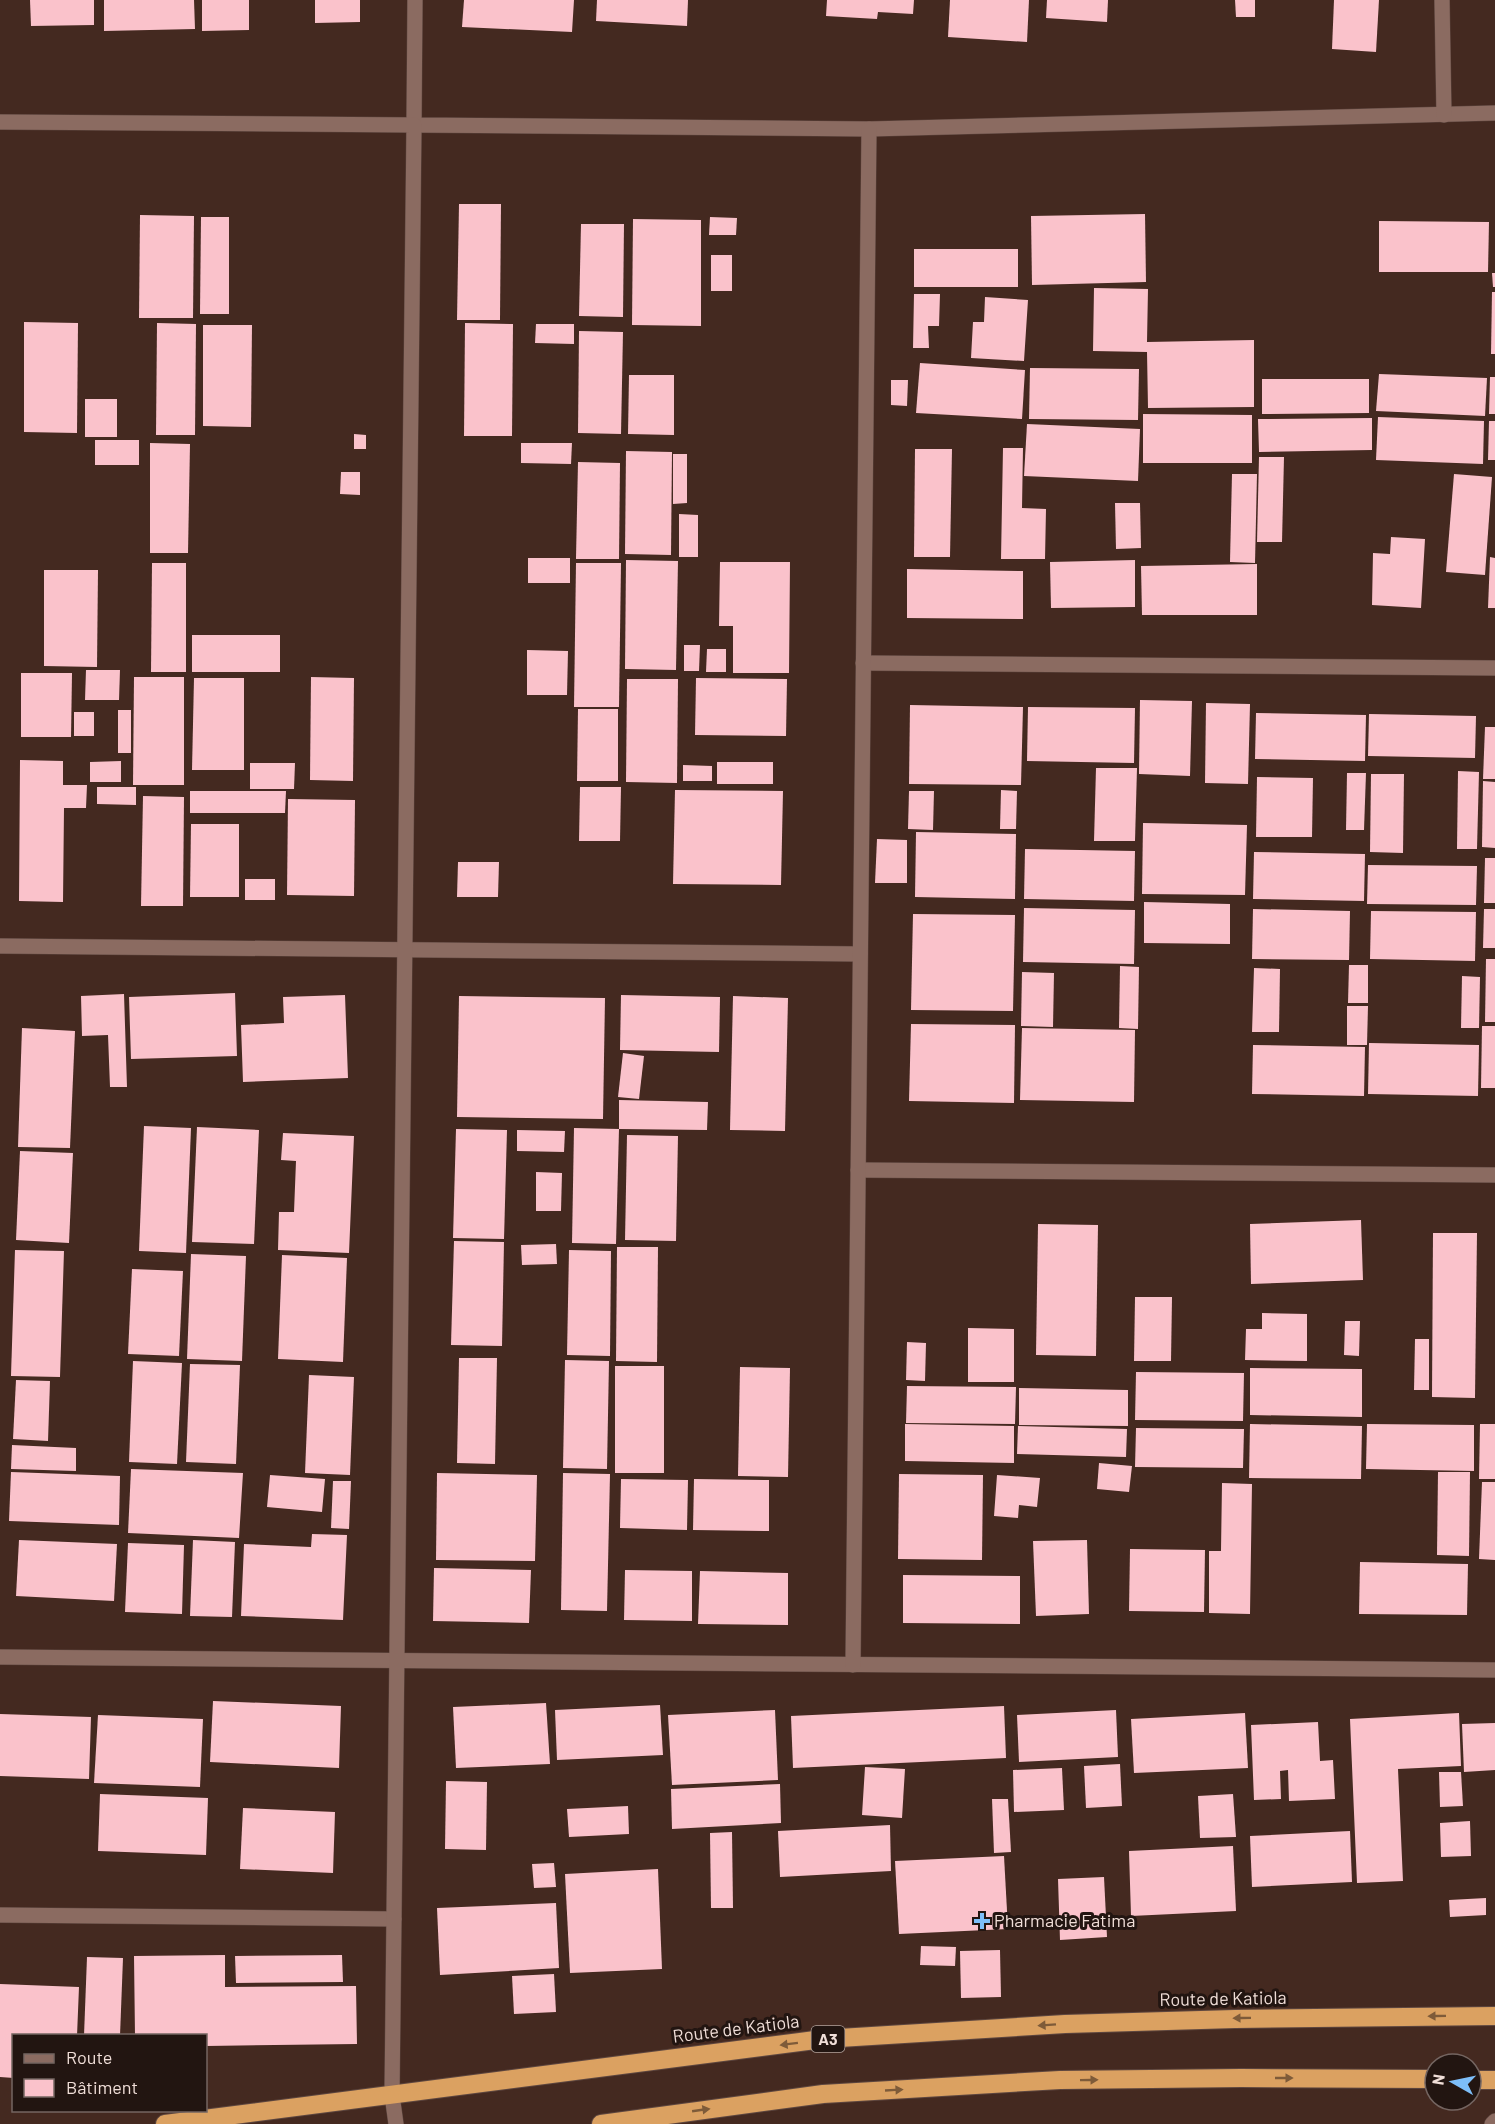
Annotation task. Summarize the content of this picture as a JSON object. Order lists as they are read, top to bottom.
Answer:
{
  "streets": {
    "highway": ["Route de Katiola", "A3"]
  },
  "places": {
    "health": ["Pharmacie Fatima"]
  },
  "legend": ["Route", "Bâtiment"],
  "north": "left"
}
